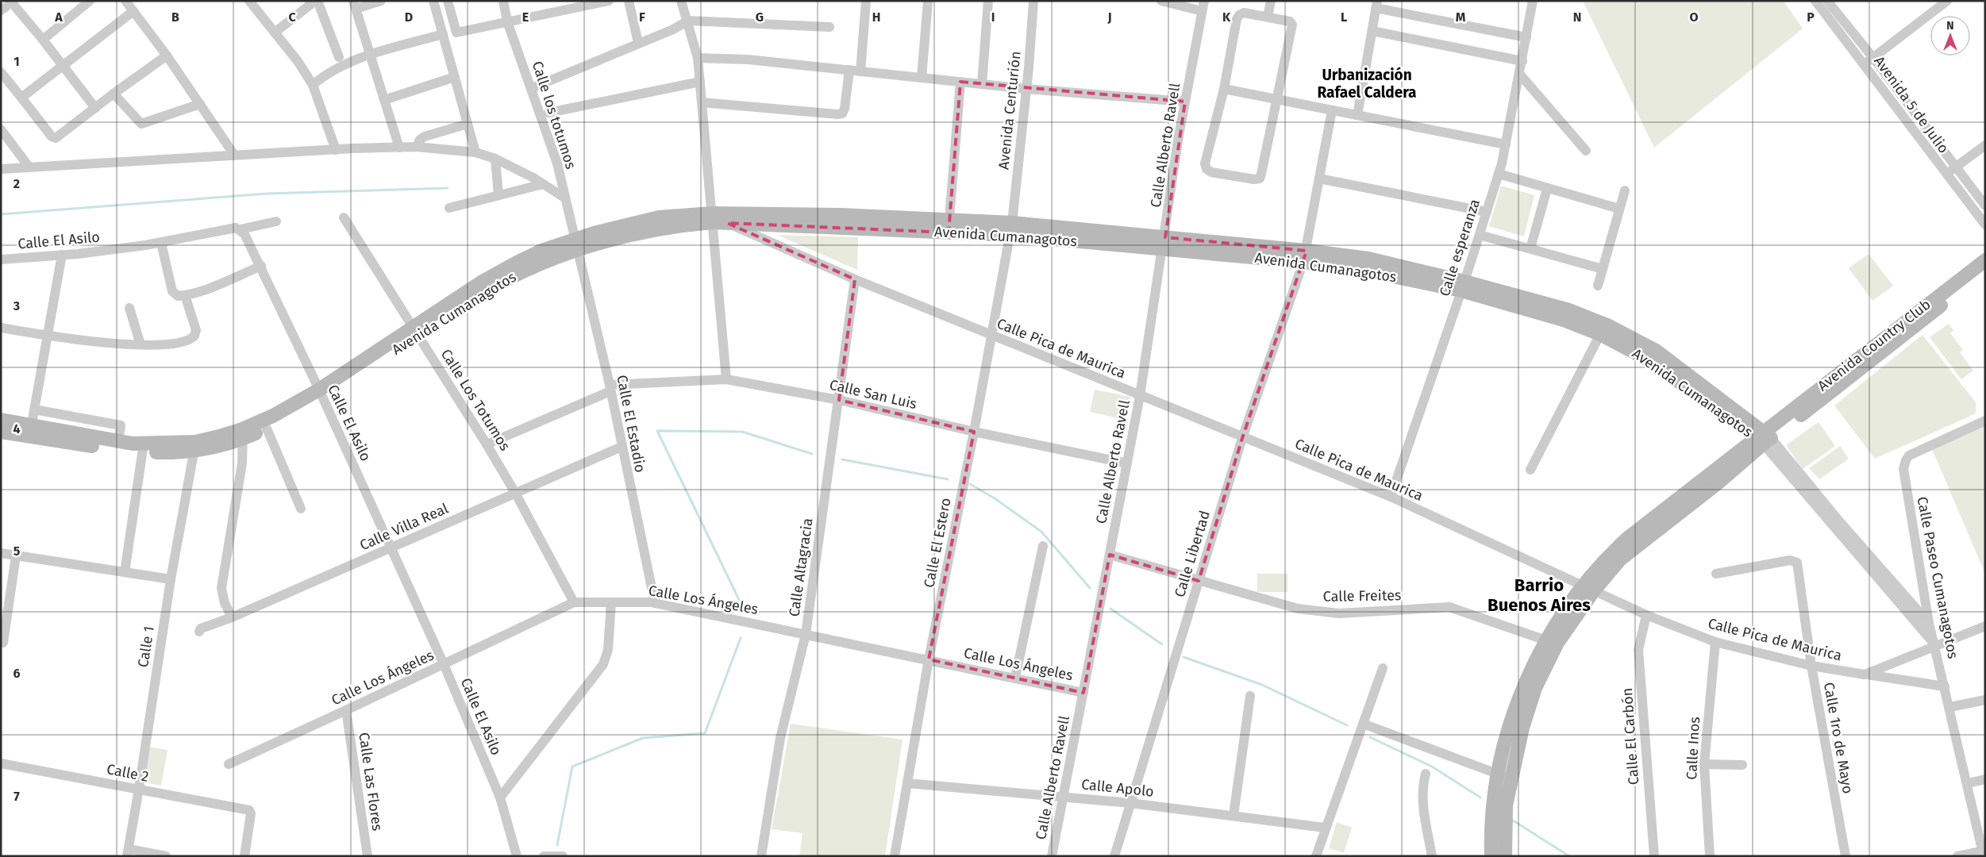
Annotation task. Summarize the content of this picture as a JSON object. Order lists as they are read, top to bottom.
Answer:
{
  "streets": {
    "street": [
      "Avenida 5 de Julio",
      "Avenida Centurión",
      "Calle los totumos",
      "Calle Alberto Ravell",
      "Avenida Cumanagotos",
      "Calle El Asilo",
      "Calle esperanza",
      "Avenida Country Club",
      "Calle Pica de Maurica",
      "Calle San Luis",
      "Calle Los Totumos",
      "Calle El Estadio",
      "Calle Villa Real",
      "Calle El Estero",
      "Calle Libertad",
      "Calle Altagracia",
      "Calle Paseo Cumanagotos",
      "Calle Freites",
      "Calle Los Ángeles",
      "Calle 1",
      "Calle El Carbón",
      "Calle 1ro de Mayo",
      "Calle Inos",
      "Calle 2",
      "Calle Las Flores",
      "Calle Apolo"
    ]
  },
  "crossings": [
    ["Avenida Centurión", "Avenida Cumanagotos"],
    ["Avenida Centurión", "Calle El Estero"],
    ["Calle los totumos", "Avenida Cumanagotos"],
    ["Calle los totumos", "Calle El Estadio"],
    ["Calle Alberto Ravell", "Avenida Cumanagotos"],
    ["Calle Alberto Ravell", "Calle Pica de Maurica"],
    ["Calle Alberto Ravell", "Calle San Luis"],
    ["Calle Alberto Ravell", "Calle Freites"],
    ["Calle Alberto Ravell", "Calle Los Ángeles"],
    ["Calle Alberto Ravell", "Calle Apolo"],
    ["Avenida Cumanagotos", "Calle El Asilo"],
    ["Avenida Cumanagotos", "Calle esperanza"],
    ["Avenida Cumanagotos", "Avenida Country Club"],
    ["Avenida Cumanagotos", "Calle Pica de Maurica"],
    ["Avenida Cumanagotos", "Calle Los Totumos"],
    ["Avenida Cumanagotos", "Calle El Estadio"],
    ["Avenida Cumanagotos", "Calle El Estero"],
    ["Avenida Cumanagotos", "Calle Libertad"],
    ["Avenida Cumanagotos", "Calle Paseo Cumanagotos"],
    ["Avenida Cumanagotos", "Calle 1"],
    ["Calle El Asilo", "Calle Villa Real"],
    ["Calle El Asilo", "Calle Los Ángeles"],
    ["Calle esperanza", "Calle Pica de Maurica"],
    ["Calle Pica de Maurica", "Calle El Estero"],
    ["Calle Pica de Maurica", "Calle Libertad"],
    ["Calle Pica de Maurica", "Calle Altagracia"],
    ["Calle Pica de Maurica", "Calle Paseo Cumanagotos"],
    ["Calle Pica de Maurica", "Calle El Carbón"],
    ["Calle Pica de Maurica", "Calle 1ro de Mayo"],
    ["Calle Pica de Maurica", "Calle Inos"],
    ["Calle San Luis", "Calle Los Totumos"],
    ["Calle San Luis", "Calle El Estadio"],
    ["Calle San Luis", "Calle El Estero"],
    ["Calle San Luis", "Calle Altagracia"],
    ["Calle Los Totumos", "Calle Villa Real"],
    ["Calle Los Totumos", "Calle Los Ángeles"],
    ["Calle El Estadio", "Calle Villa Real"],
    ["Calle El Estadio", "Calle Los Ángeles"],
    ["Calle El Estero", "Calle Los Ángeles"],
    ["Calle El Estero", "Calle Apolo"],
    ["Calle Libertad", "Calle Freites"],
    ["Calle Libertad", "Calle Apolo"],
    ["Calle Altagracia", "Calle Los Ángeles"],
    ["Calle Los Ángeles", "Calle Las Flores"],
    ["Calle 1", "Calle 2"]
  ],
  "districts": ["Urbanización Rafael Caldera", "Barrio Buenos Aires"],
  "north": "top",
  "grid": {
    "columns": [
      "A",
      "B",
      "C",
      "D",
      "E",
      "F",
      "G",
      "H",
      "I",
      "J",
      "K",
      "L",
      "M",
      "N",
      "O",
      "P"
    ],
    "rows": [
      "1",
      "2",
      "3",
      "4",
      "5",
      "6",
      "7"
    ]
  }
}
